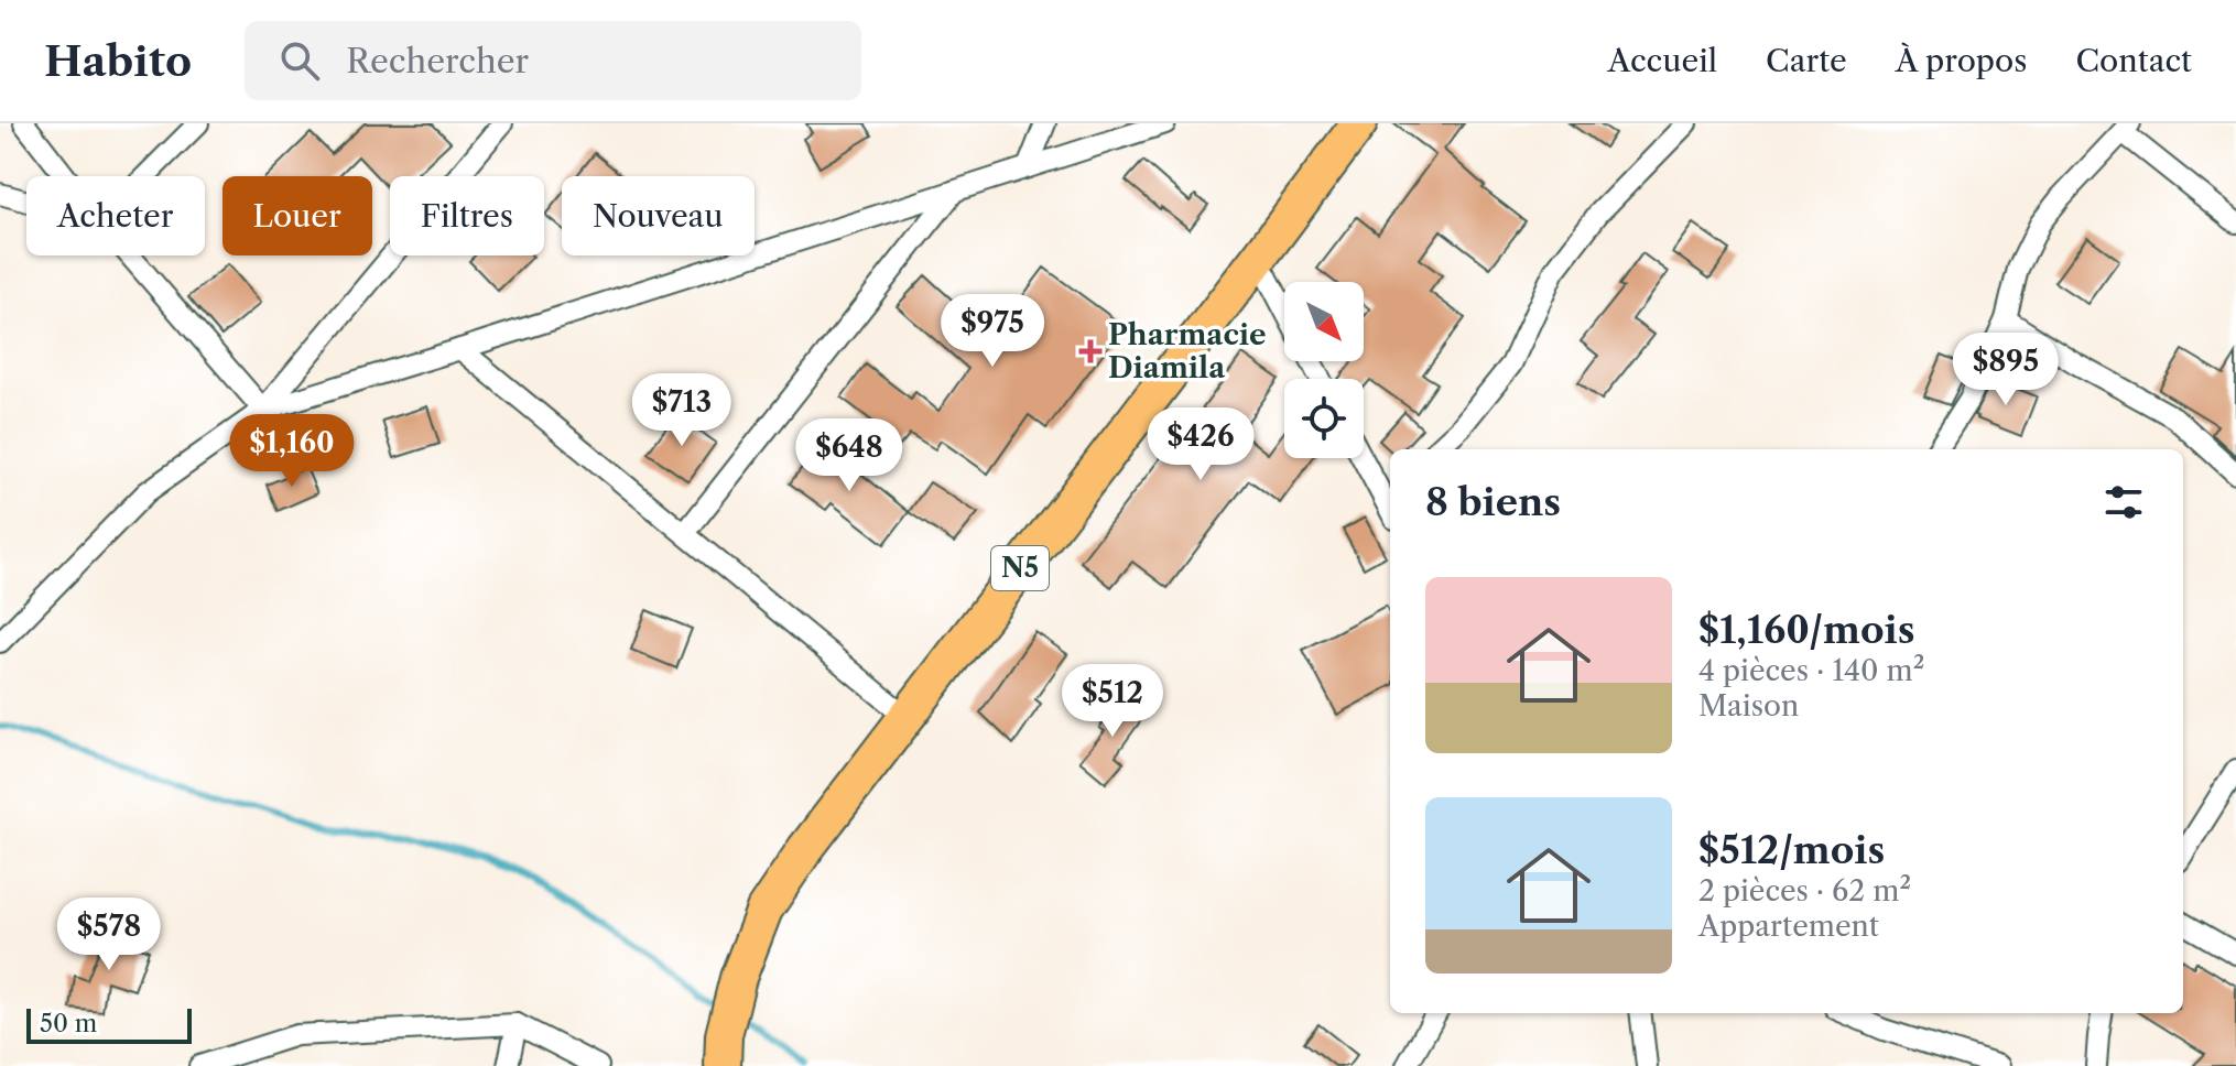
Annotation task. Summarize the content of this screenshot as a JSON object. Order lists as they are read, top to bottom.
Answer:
{
  "streets": {
    "highway": ["N5"]
  },
  "places": {
    "health": ["Pharmacie Diamila"]
  },
  "scale_bar": "50 m",
  "north": "bottom right",
  "page": {
    "header": "Habito",
    "search": "Rechercher",
    "nav": [
      "Accueil",
      "Carte",
      "À propos",
      "Contact"
    ],
    "chip": [
      "Acheter",
      "Louer",
      "Filtres",
      "Nouveau"
    ],
    "price": [
      "$975",
      "$895",
      "$713",
      "$426",
      "$1,160",
      "$648",
      "$512",
      "$578"
    ],
    "heading": "8 biens",
    "list": [
      {
        "name": "$1,160/mois",
        "note": "4 pièces · 140 m² · Maison"
      },
      {
        "name": "$512/mois",
        "note": "2 pièces · 62 m² · Appartement"
      }
    ],
    "scale": "50 m"
  }
}
